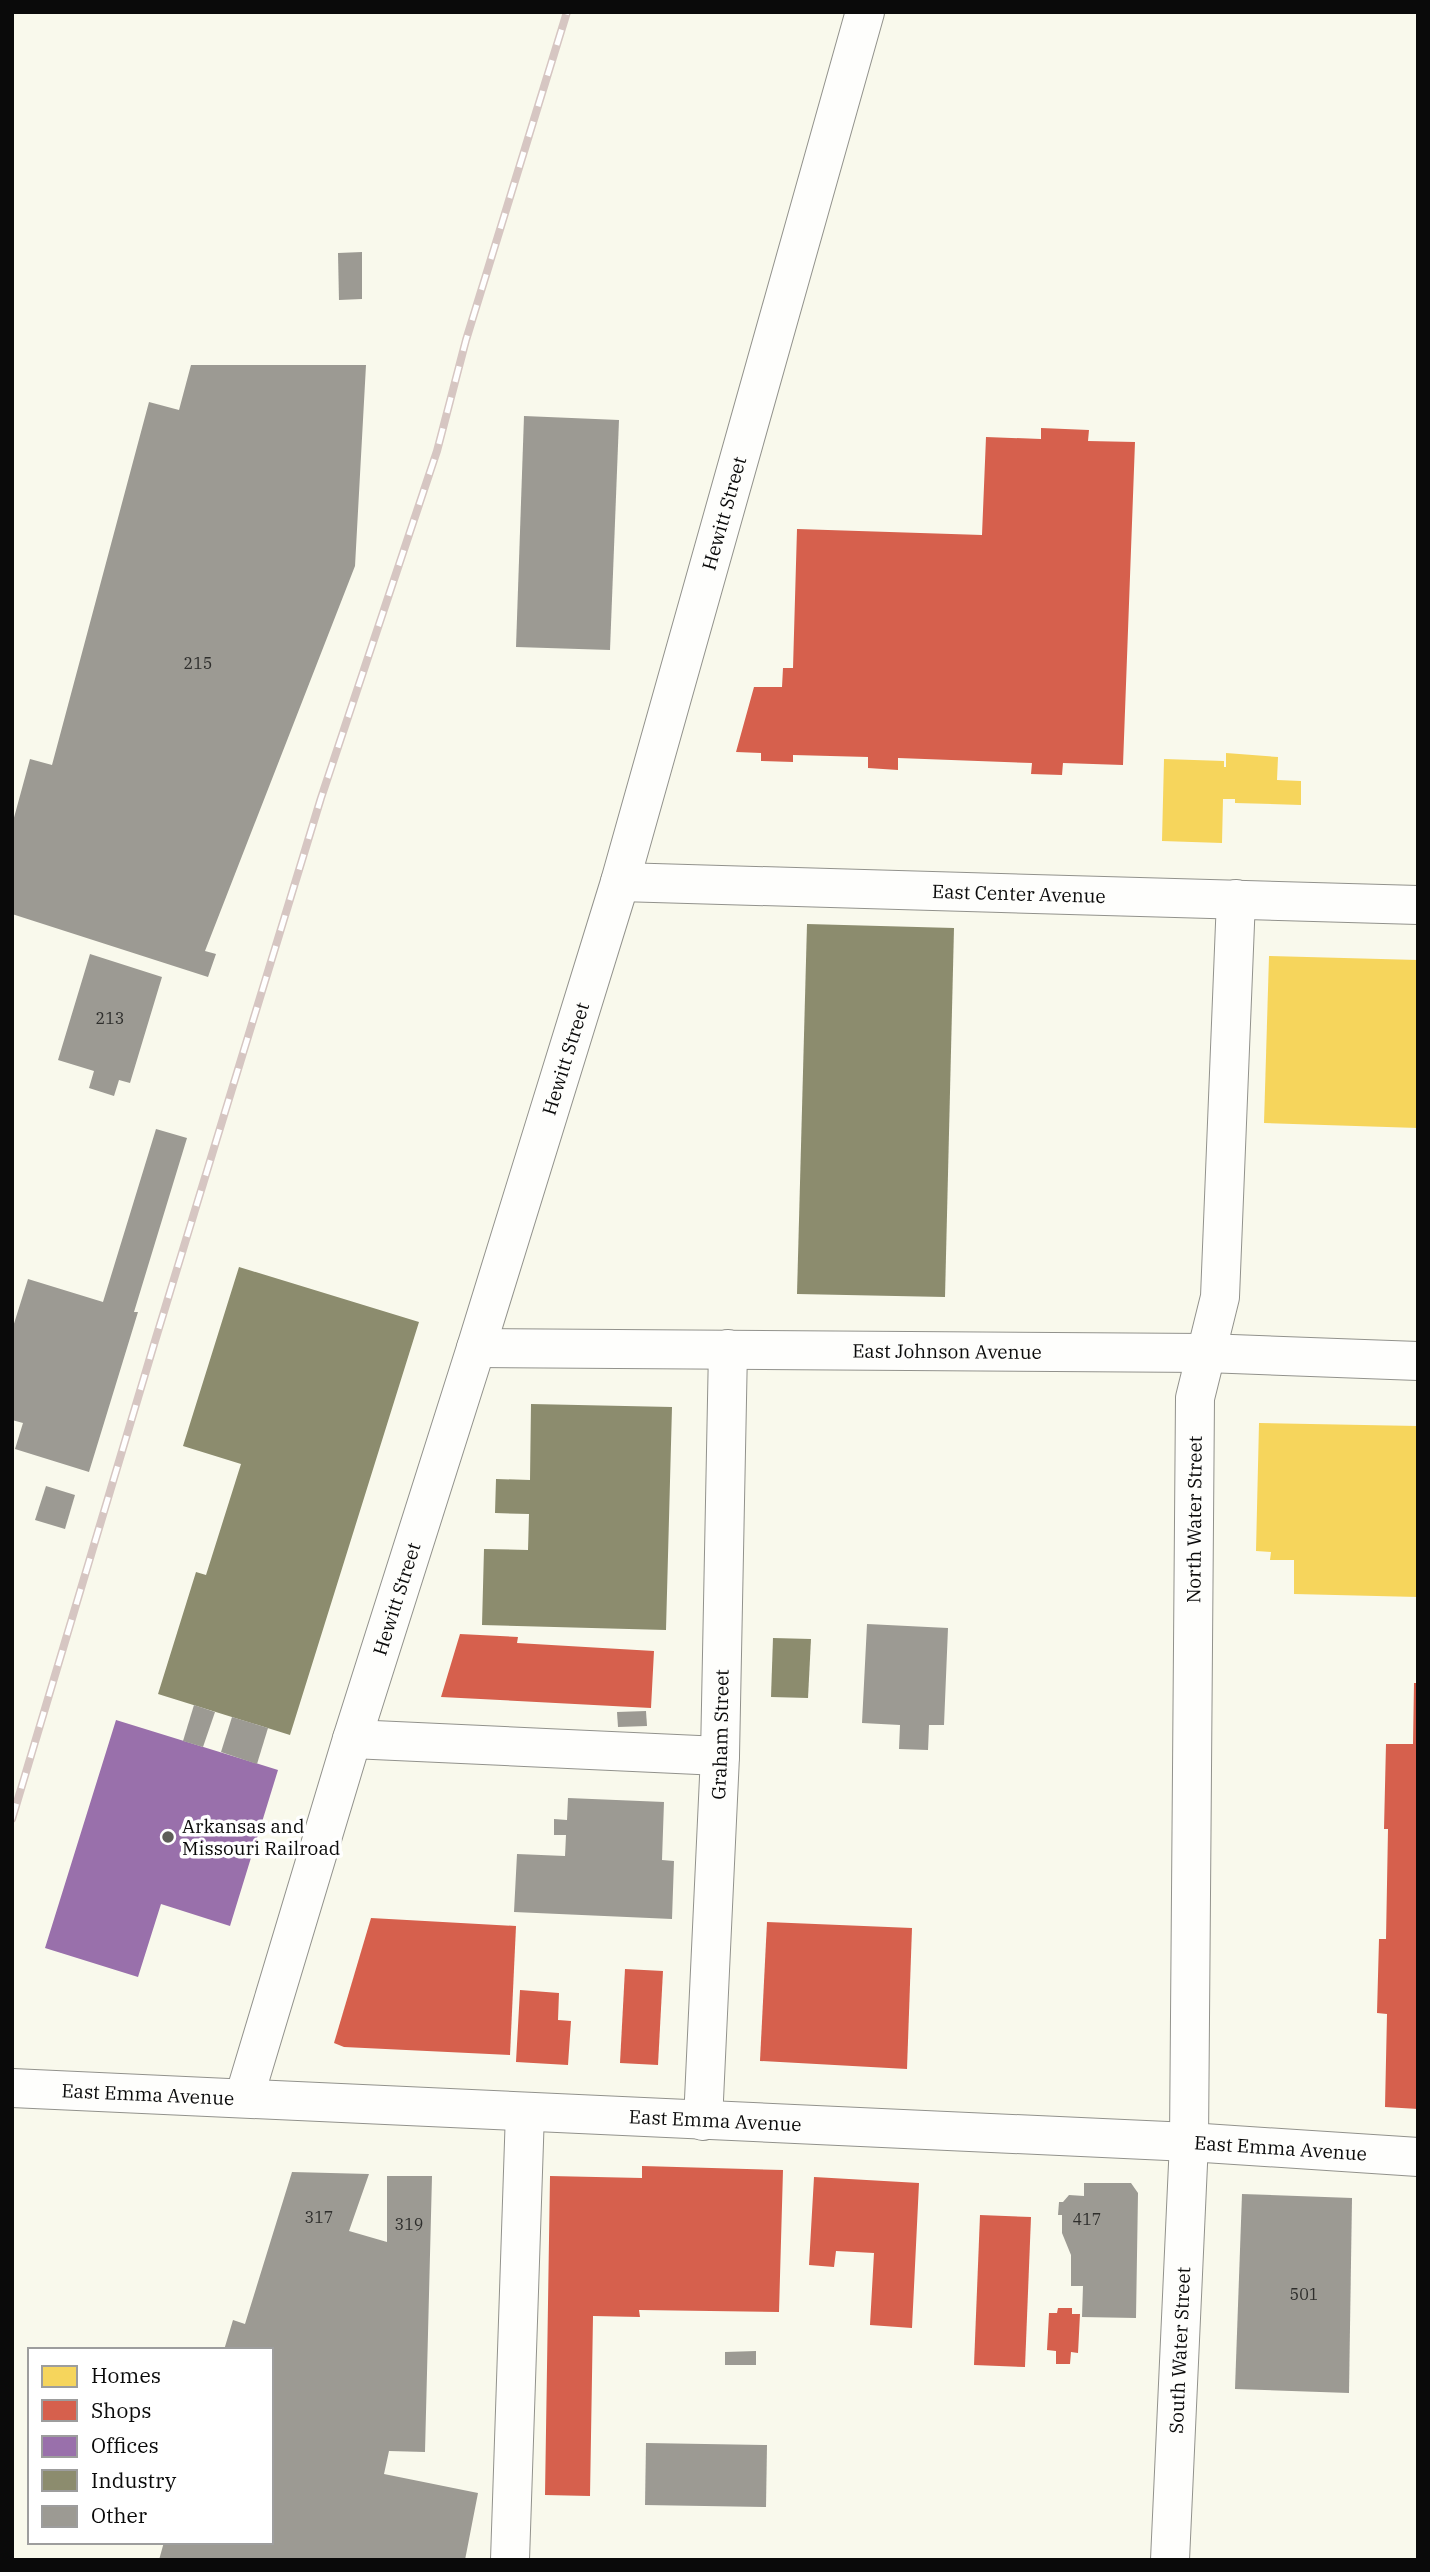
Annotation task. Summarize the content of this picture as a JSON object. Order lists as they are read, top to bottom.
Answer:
{
  "streets": {
    "street": [
      "Hewitt Street",
      "East Center Avenue",
      "East Johnson Avenue",
      "North Water Street",
      "Graham Street",
      "East Emma Avenue",
      "South Water Street"
    ]
  },
  "crossings": [
    ["Hewitt Street", "East Center Avenue"],
    ["Hewitt Street", "East Johnson Avenue"],
    ["Hewitt Street", "East Emma Avenue"],
    ["East Center Avenue", "North Water Street"],
    ["East Johnson Avenue", "North Water Street"],
    ["East Johnson Avenue", "Graham Street"],
    ["North Water Street", "East Emma Avenue"],
    ["North Water Street", "South Water Street"],
    ["Graham Street", "East Emma Avenue"],
    ["East Emma Avenue", "South Water Street"]
  ],
  "places": ["Arkansas and Missouri Railroad"],
  "house_numbers": [
    "215",
    "213",
    "317",
    "417",
    "319",
    "501"
  ],
  "legend": [
    "Homes",
    "Shops",
    "Offices",
    "Industry",
    "Other"
  ]
}
